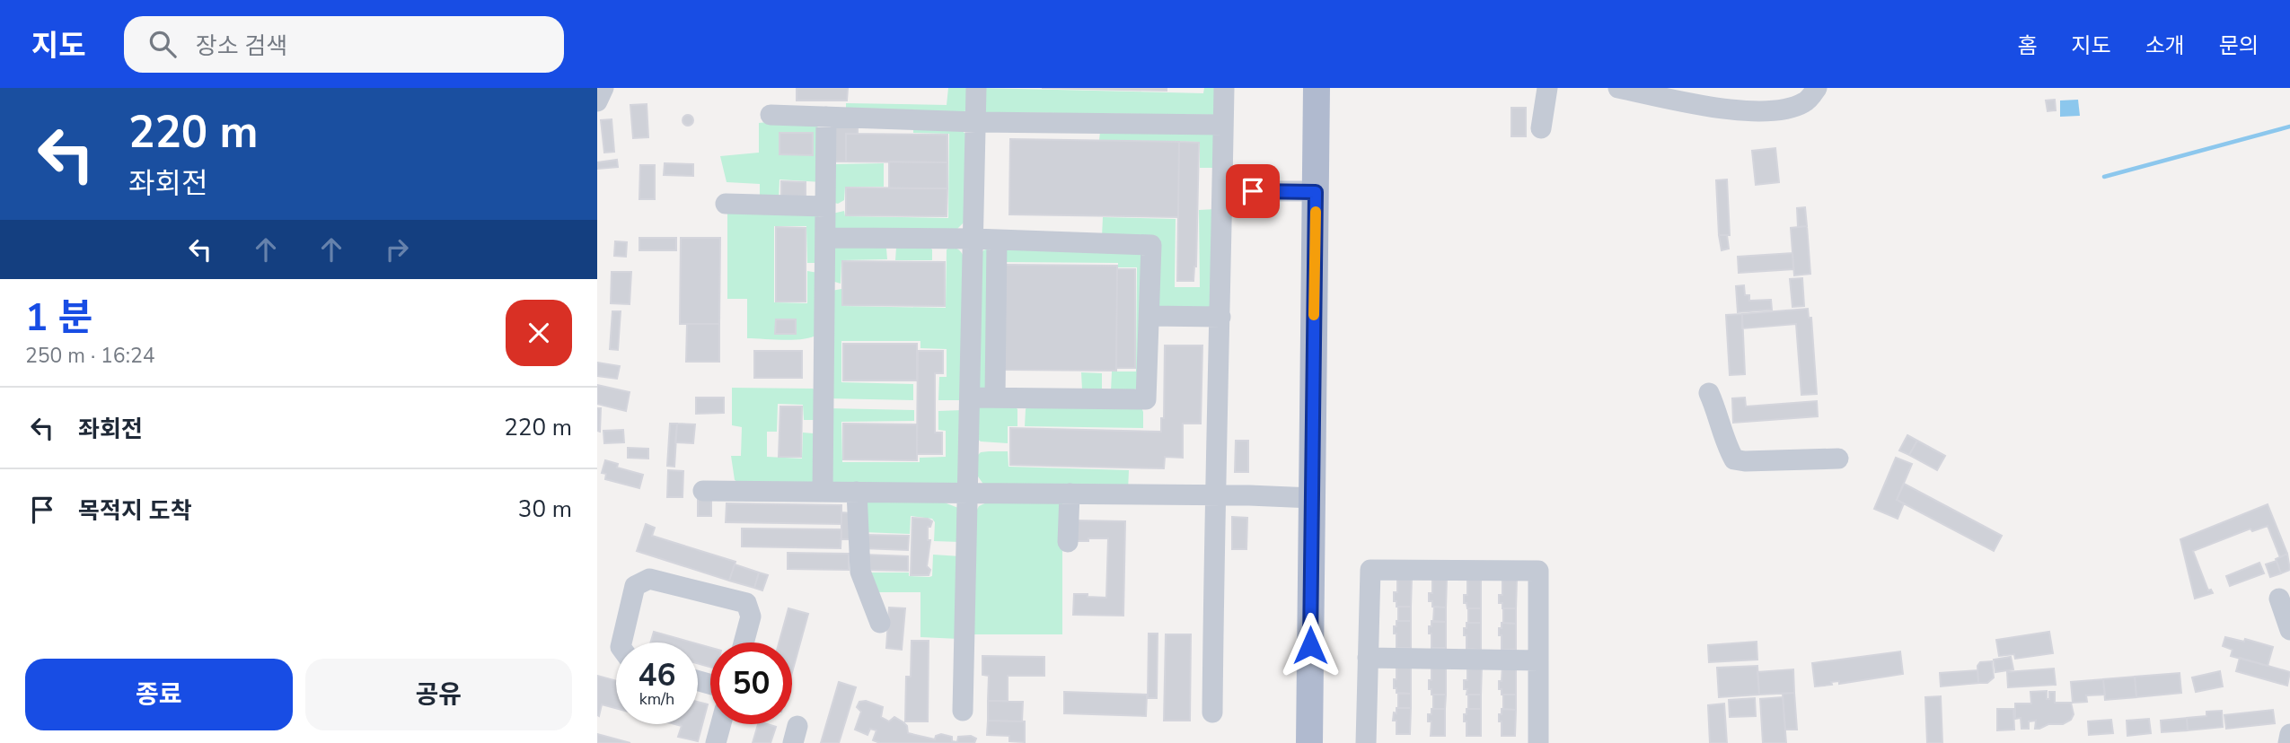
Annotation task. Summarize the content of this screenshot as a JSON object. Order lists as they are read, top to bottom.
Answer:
{
  "page": {
    "header": "지도",
    "search": "장소 검색",
    "nav": [
      "홈",
      "지도",
      "소개",
      "문의"
    ],
    "turn": ["220 m", "좌회전"],
    "heading": ["1 분", "250 m · 16:24"],
    "list": [
      {
        "name": "좌회전",
        "value": "220 m"
      },
      {
        "name": "목적지 도착",
        "value": "30 m"
      }
    ],
    "speed": "46 km/h",
    "limit": "50",
    "buttons": ["종료", "공유"]
  }
}
